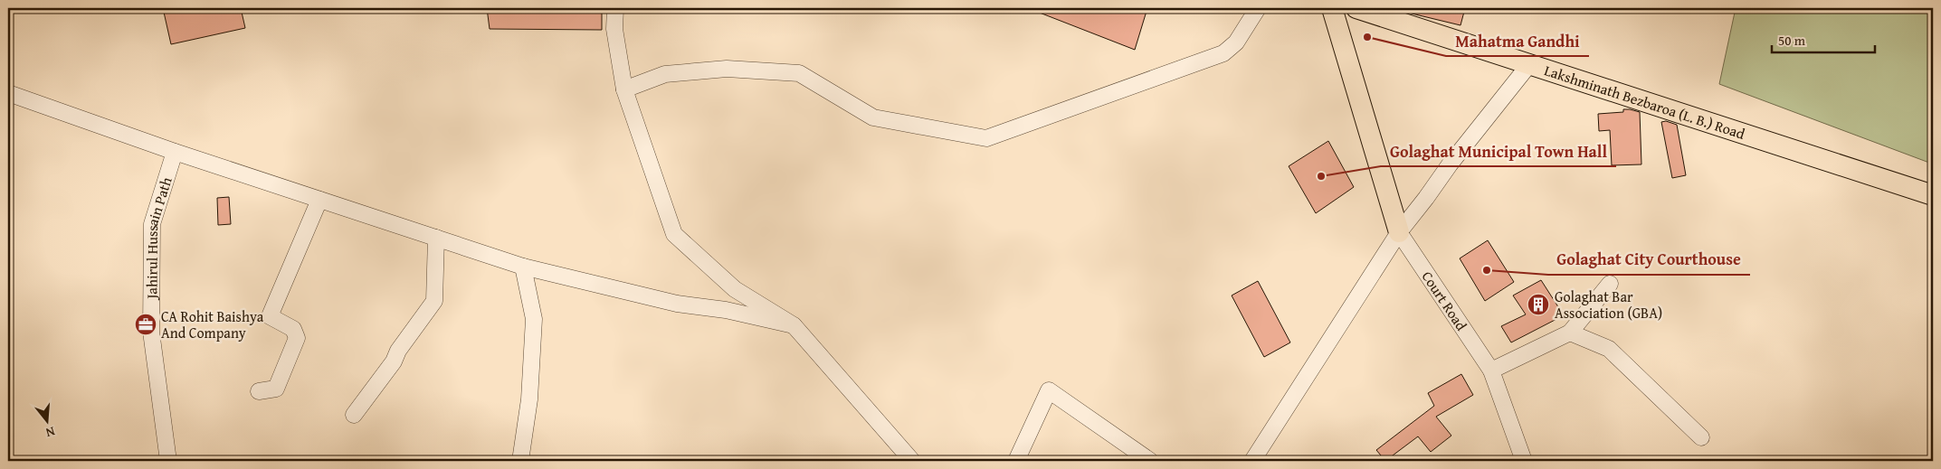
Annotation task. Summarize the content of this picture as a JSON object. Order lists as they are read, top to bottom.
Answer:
{
  "streets": {
    "main road": ["Lakshminath Bezbaroa (L. B.) Road"],
    "street": ["Jahirul Hussain Path", "Court Road"]
  },
  "places": {
    "other": ["Mahatma Gandhi", "Golaghat Municipal Town Hall", "Golaghat City Courthouse"],
    "building": ["Golaghat Bar Association (GBA)"],
    "office": ["CA Rohit Baishya And Company"]
  },
  "scale_bar": "50 m",
  "north": "bottom"
}
